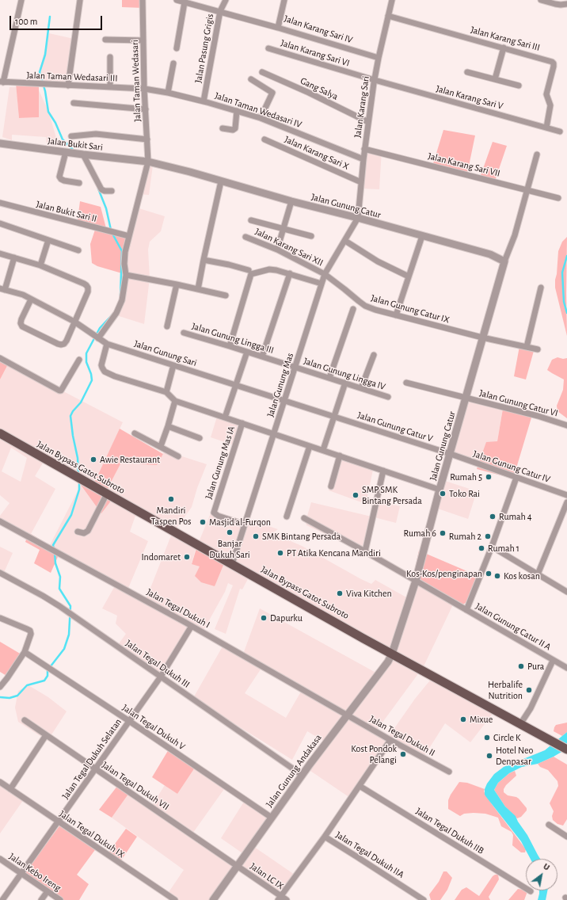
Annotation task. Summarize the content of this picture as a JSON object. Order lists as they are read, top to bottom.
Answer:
{
  "streets": {
    "main road": ["Jalan Bypass Gatot Subroto"],
    "street": [
      "Jalan Karang Sari IV",
      "Jalan Karang Sari III",
      "Jalan Pasung Grigis",
      "Jalan Karang Sari VI",
      "Jalan Taman Wedasari III",
      "Jalan Taman Wedasari",
      "Gang Salya",
      "Jalan Karang Sari V",
      "Jalan Karang Sari",
      "Jalan Taman Wedasari IV",
      "Jalan Bukit Sari",
      "Jalan Karang Sari X",
      "Jalan Karang Sari VII",
      "Jalan Gunung Catur",
      "Jalan Bukit Sari II",
      "Jalan Karang Sari XII",
      "Jalan Gunung Catur IX",
      "Jalan Gunung Lingga III",
      "Jalan Gunung Sari",
      "Jalan Gunung Lingga IV",
      "Jalan Gunung Mas",
      "Jalan Gunung Catur VI",
      "Jalan Gunung Catur V",
      "Jalan Gunung Mas IA",
      "Jalan Gunung Catur IV",
      "Jalan Tegal Dukuh I",
      "Jalan Gunung Catur II A",
      "Jalan Tegal Dukuh III",
      "Jalan Tegal Dukuh V",
      "Jalan Tegal Dukuh II",
      "Jalan Tegal Dukuh Selatan",
      "Jalan Gunung Andakasa",
      "Jalan Tegal Dukuh VII",
      "Jalan Tegal Dukuh IIB",
      "Jalan Tegal Dukuh IX",
      "Jalan Tegal Dukuh IIA",
      "Jalan Kebo Ireng",
      "Jalan LC IX"
    ]
  },
  "crossings": [
    ["Jalan Karang Sari IV", "Jalan Karang Sari"],
    ["Jalan Karang Sari III", "Jalan Karang Sari V"],
    ["Jalan Karang Sari III", "Jalan Karang Sari"],
    ["Jalan Pasung Grigis", "Jalan Taman Wedasari IV"],
    ["Jalan Karang Sari VI", "Jalan Karang Sari V"],
    ["Jalan Karang Sari VI", "Jalan Karang Sari"],
    ["Jalan Taman Wedasari III", "Jalan Taman Wedasari"],
    ["Jalan Taman Wedasari III", "Jalan Taman Wedasari IV"],
    ["Jalan Taman Wedasari", "Jalan Taman Wedasari IV"],
    ["Jalan Taman Wedasari", "Jalan Bukit Sari"],
    ["Jalan Taman Wedasari", "Jalan Gunung Catur"],
    ["Jalan Taman Wedasari", "Jalan Bukit Sari II"],
    ["Jalan Taman Wedasari", "Jalan Gunung Sari"],
    ["Gang Salya", "Jalan Karang Sari"],
    ["Jalan Karang Sari V", "Jalan Karang Sari"],
    ["Jalan Karang Sari", "Jalan Taman Wedasari IV"],
    ["Jalan Karang Sari", "Jalan Karang Sari X"],
    ["Jalan Karang Sari", "Jalan Karang Sari VII"],
    ["Jalan Karang Sari", "Jalan Gunung Catur"],
    ["Jalan Karang Sari", "Jalan Gunung Mas"],
    ["Jalan Bukit Sari", "Jalan Gunung Catur"],
    ["Jalan Karang Sari VII", "Jalan Gunung Catur"],
    ["Jalan Gunung Catur", "Jalan Gunung Catur IX"],
    ["Jalan Gunung Catur", "Jalan Gunung Mas"],
    ["Jalan Gunung Catur", "Jalan Gunung Catur VI"],
    ["Jalan Gunung Catur", "Jalan Gunung Catur V"],
    ["Jalan Gunung Catur", "Jalan Gunung Catur IV"],
    ["Jalan Gunung Catur", "Jalan Bypass Gatot Subroto"],
    ["Jalan Gunung Catur", "Jalan Gunung Catur II A"],
    ["Jalan Gunung Catur", "Jalan Gunung Andakasa"],
    ["Jalan Karang Sari XII", "Jalan Gunung Catur IX"],
    ["Jalan Karang Sari XII", "Jalan Gunung Mas"],
    ["Jalan Gunung Catur IX", "Jalan Gunung Mas"],
    ["Jalan Gunung Lingga III", "Jalan Gunung Lingga IV"],
    ["Jalan Gunung Lingga III", "Jalan Gunung Mas"],
    ["Jalan Gunung Sari", "Jalan Gunung Mas"],
    ["Jalan Gunung Sari", "Jalan Gunung Catur V"],
    ["Jalan Gunung Lingga IV", "Jalan Gunung Mas"],
    ["Jalan Gunung Mas", "Jalan Gunung Mas IA"],
    ["Jalan Gunung Mas", "Jalan Bypass Gatot Subroto"],
    ["Jalan Gunung Catur V", "Jalan Gunung Catur IV"],
    ["Jalan Bypass Gatot Subroto", "Jalan Gunung Andakasa"],
    ["Jalan Tegal Dukuh I", "Jalan Tegal Dukuh II"],
    ["Jalan Tegal Dukuh I", "Jalan Tegal Dukuh Selatan"],
    ["Jalan Tegal Dukuh I", "Jalan Gunung Andakasa"],
    ["Jalan Tegal Dukuh III", "Jalan Tegal Dukuh Selatan"],
    ["Jalan Tegal Dukuh III", "Jalan Gunung Andakasa"],
    ["Jalan Tegal Dukuh V", "Jalan Tegal Dukuh Selatan"],
    ["Jalan Tegal Dukuh V", "Jalan Gunung Andakasa"],
    ["Jalan Tegal Dukuh II", "Jalan Gunung Andakasa"],
    ["Jalan Tegal Dukuh II", "Jalan Tegal Dukuh IIA"],
    ["Jalan Tegal Dukuh Selatan", "Jalan Tegal Dukuh VII"],
    ["Jalan Tegal Dukuh Selatan", "Jalan Tegal Dukuh IX"],
    ["Jalan Tegal Dukuh Selatan", "Jalan Kebo Ireng"],
    ["Jalan Gunung Andakasa", "Jalan Tegal Dukuh VII"],
    ["Jalan Gunung Andakasa", "Jalan LC IX"],
    ["Jalan Tegal Dukuh VII", "Jalan LC IX"],
    ["Jalan Tegal Dukuh IIB", "Jalan Tegal Dukuh IIA"]
  ],
  "places": [
    "Awie Restaurant",
    "Rumah 5",
    "Toko Rai",
    "SMP SMK Bintang Persada",
    "Mandiri Taspen Pos",
    "Rumah 4",
    "Masjid al-Furqon",
    "Banjar Dukuh Sari",
    "Rumah 6",
    "SMK Bintang Persada",
    "Rumah 2",
    "Rumah 1",
    "PT Atika Kencana Mandiri",
    "Indomaret",
    "Kos-Kos/penginapan",
    "Kos kosan",
    "Viva Kitchen",
    "Dapurku",
    "Pura",
    "Herbalife Nutrition",
    "Mixue",
    "Circle K",
    "Kost Pondok Pelangi",
    "Hotel Neo Denpasar"
  ],
  "scale_bar": "100 m",
  "north": "top right"
}
